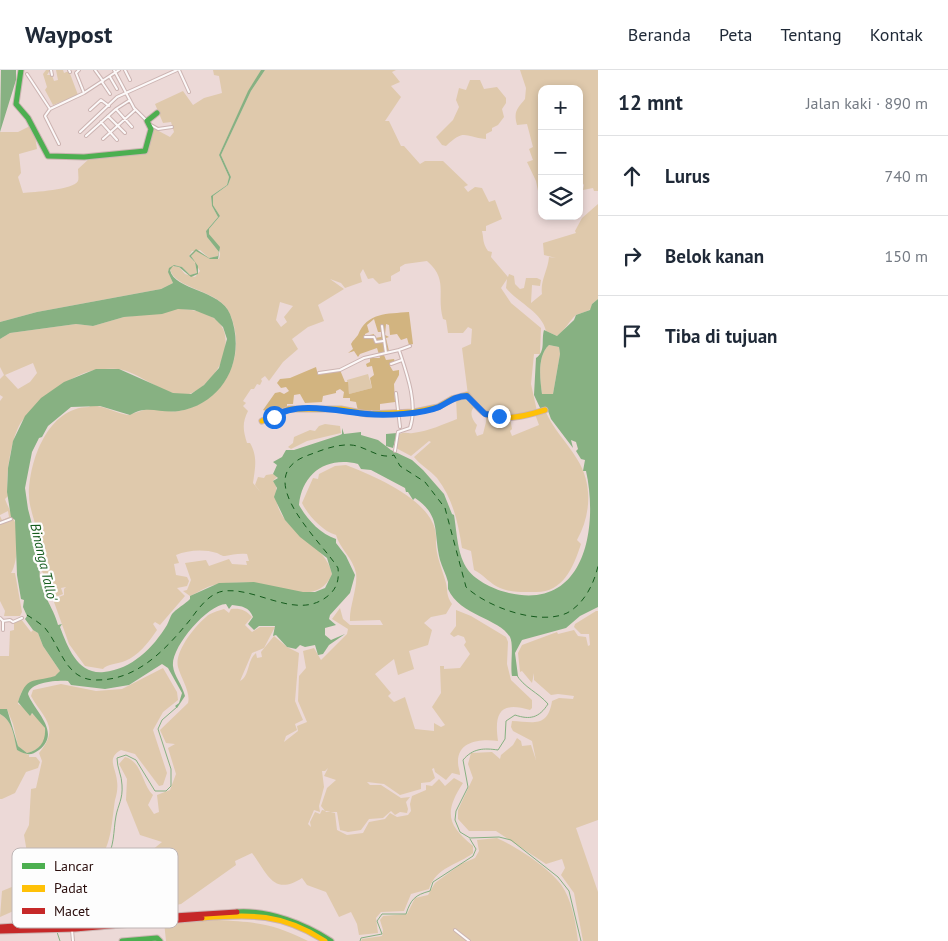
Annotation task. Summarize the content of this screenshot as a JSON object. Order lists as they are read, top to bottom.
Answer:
{
  "water": ["Binanga Tallo'"],
  "legend": ["Lancar", "Padat", "Macet"],
  "page": {
    "header": "Waypost",
    "nav": [
      "Beranda",
      "Peta",
      "Tentang",
      "Kontak"
    ],
    "heading": ["12 mnt", "Jalan kaki · 890 m"],
    "map_buttons": ["+", "−"],
    "list": [
      ["Lurus", "740 m"],
      ["Belok kanan", "150 m"],
      "Tiba di tujuan"
    ]
  }
}
